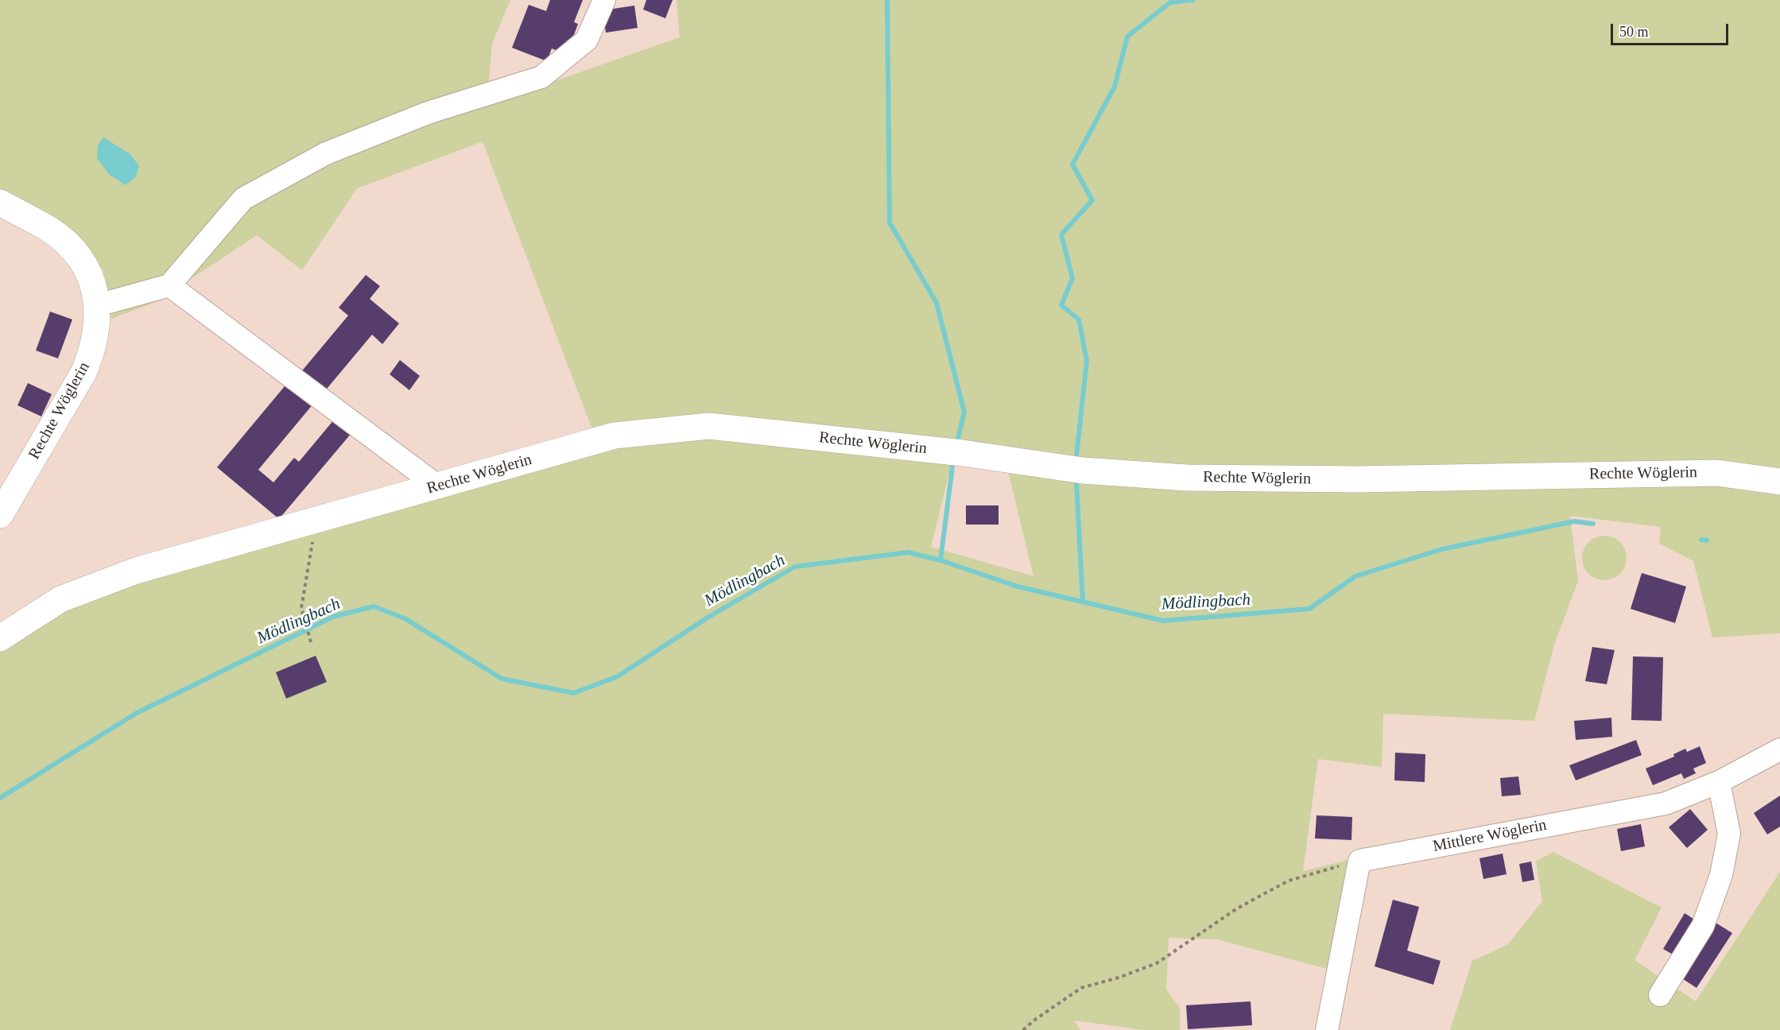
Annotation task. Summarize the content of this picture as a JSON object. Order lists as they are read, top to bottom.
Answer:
{
  "streets": {
    "main road": ["Rechte Wöglerin"],
    "street": ["Mittlere Wöglerin"]
  },
  "water": ["Mödlingbach"],
  "scale_bar": "50 m"
}
